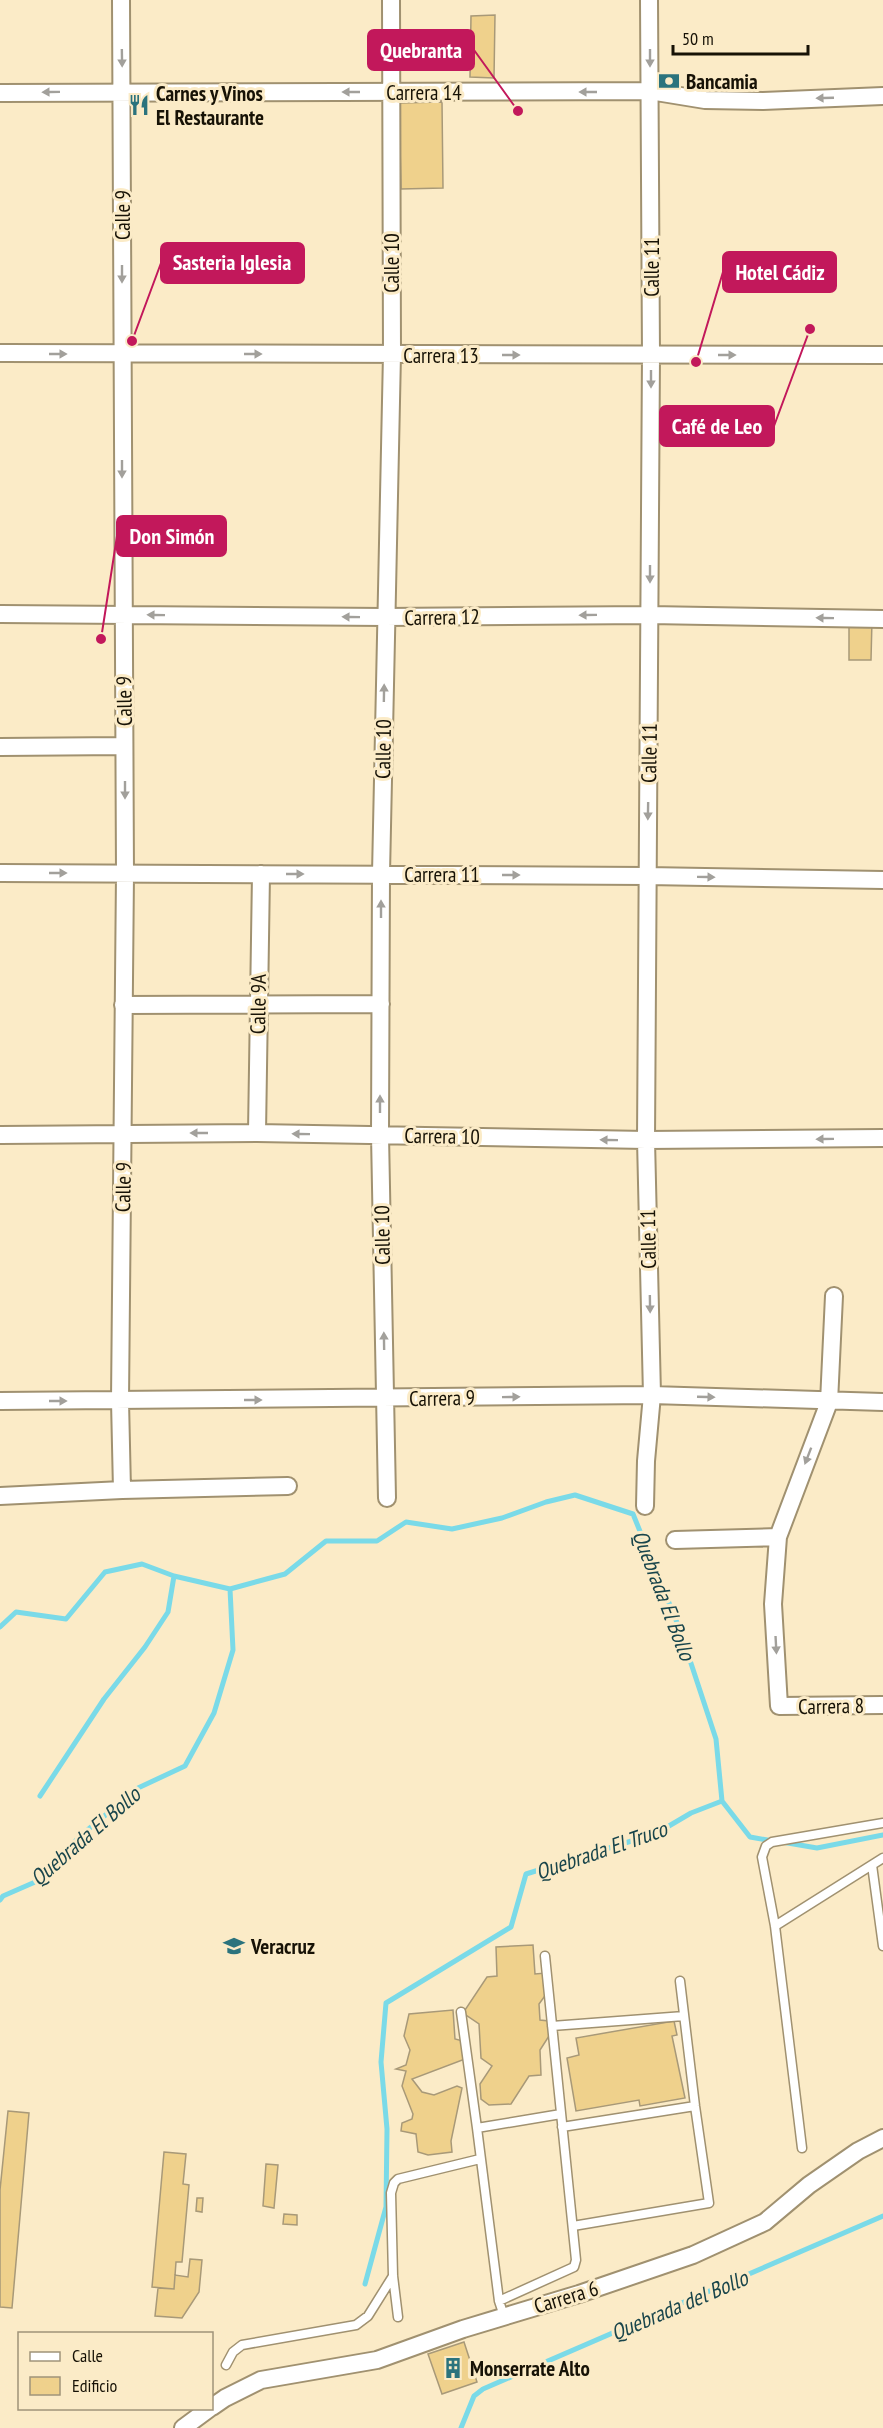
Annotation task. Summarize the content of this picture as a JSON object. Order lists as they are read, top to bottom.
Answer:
{
  "streets": {
    "street": [
      "Carrera 14",
      "Calle 9",
      "Calle 10",
      "Calle 11",
      "Carrera 13",
      "Carrera 12",
      "Carrera 11",
      "Calle 9A",
      "Carrera 10",
      "Carrera 9",
      "Carrera 8",
      "Carrera 6"
    ]
  },
  "crossings": [
    ["Carrera 14", "Calle 9"],
    ["Carrera 14", "Calle 10"],
    ["Carrera 14", "Calle 11"],
    ["Calle 9", "Carrera 13"],
    ["Calle 9", "Carrera 12"],
    ["Calle 9", "Carrera 11"],
    ["Calle 9", "Carrera 10"],
    ["Calle 9", "Carrera 9"],
    ["Calle 10", "Carrera 13"],
    ["Calle 10", "Carrera 12"],
    ["Calle 10", "Carrera 11"],
    ["Calle 10", "Carrera 10"],
    ["Calle 10", "Carrera 9"],
    ["Calle 11", "Carrera 13"],
    ["Calle 11", "Carrera 12"],
    ["Calle 11", "Carrera 11"],
    ["Calle 11", "Carrera 10"],
    ["Calle 11", "Carrera 9"],
    ["Carrera 11", "Calle 9A"],
    ["Calle 9A", "Carrera 10"]
  ],
  "one_way": [
    "Carrera 14",
    "Calle 9",
    "Calle 10",
    "Calle 11",
    "Carrera 13",
    "Carrera 12"
  ],
  "water": ["Quebrada El Bollo", "Quebrada El Truco", "Quebrada del Bollo"],
  "places": {
    "bank": ["Bancamia"],
    "restaurant": ["Carnes y Vinos El Restaurante"],
    "other": [
      "Quebranta",
      "Café de Leo",
      "Sasteria Iglesia",
      "Hotel Cádiz",
      "Don Simón"
    ],
    "school or university": ["Veracruz"],
    "building": ["Monserrate Alto"]
  },
  "legend": ["Calle", "Edificio"],
  "scale_bar": "50 m"
}
